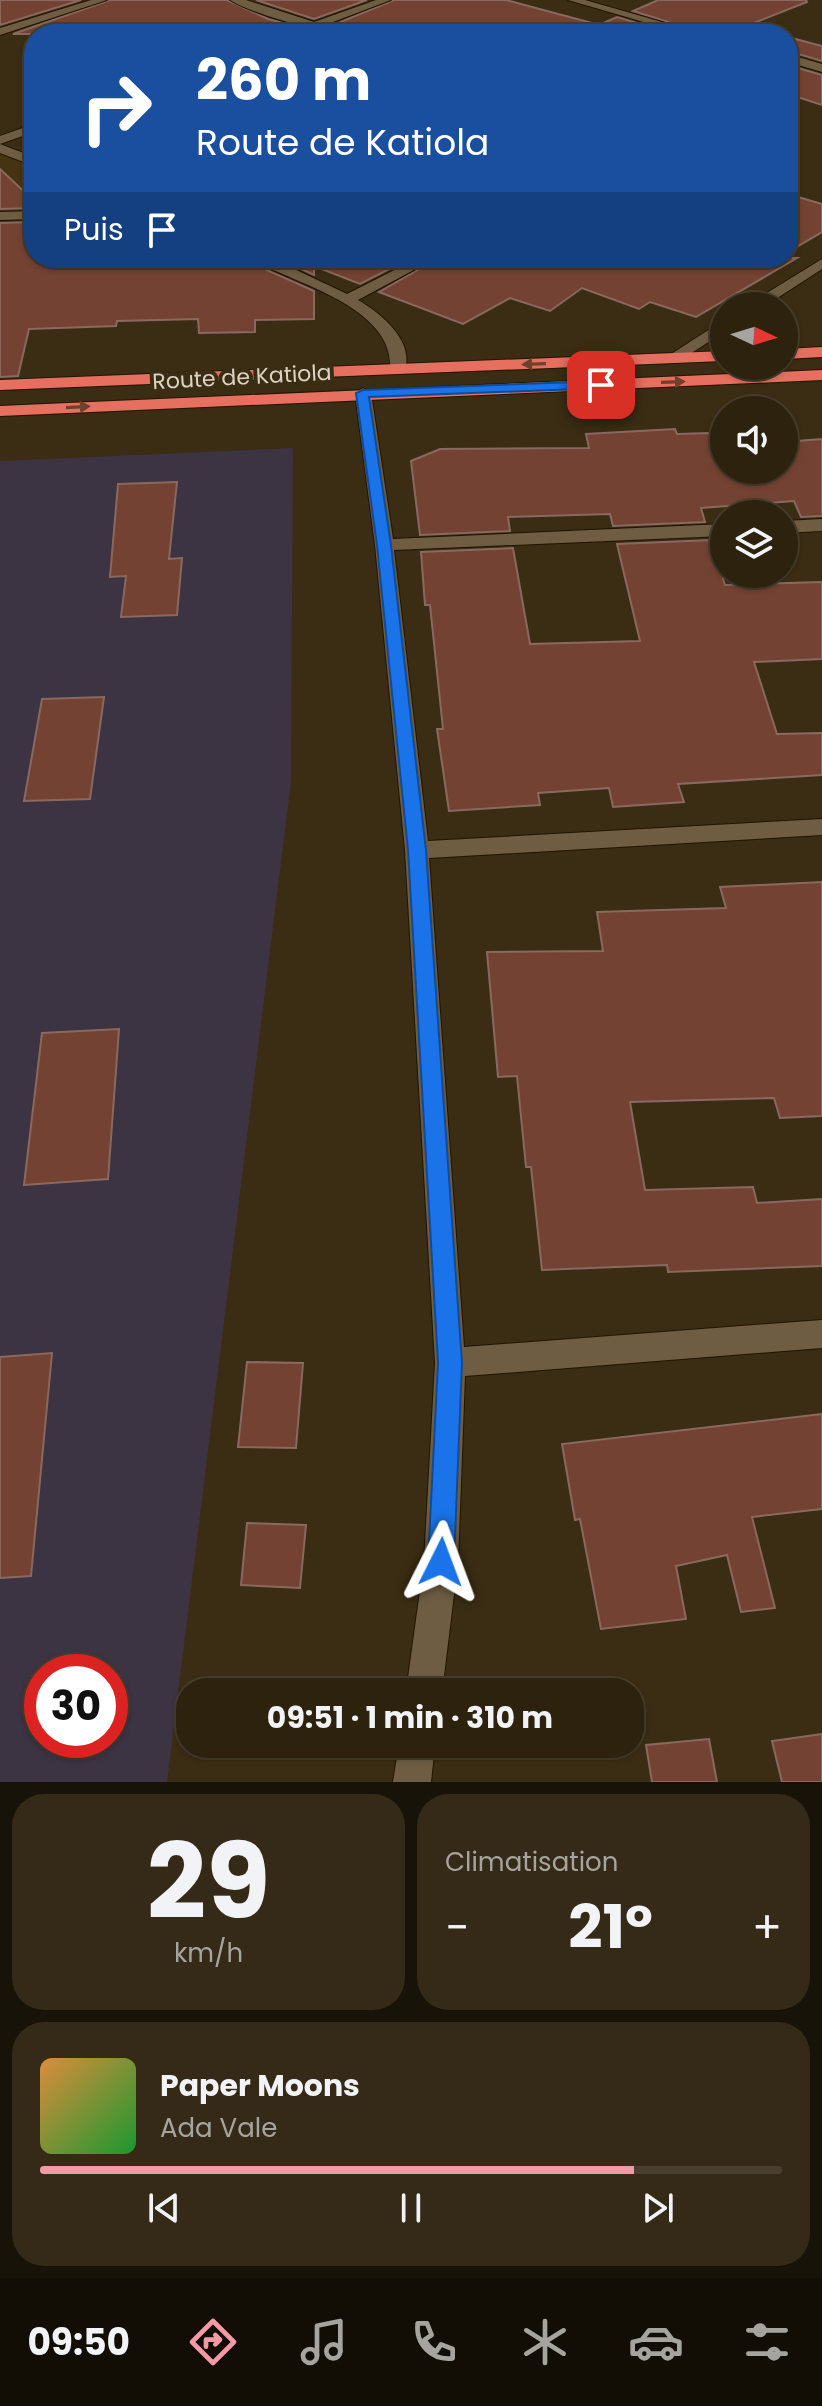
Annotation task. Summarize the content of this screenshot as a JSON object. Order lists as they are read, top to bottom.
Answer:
{
  "streets": {
    "highway": ["Route de Katiola"]
  },
  "north": "right",
  "page": {
    "turn": ["260 m", "Route de Katiola"],
    "then": "Puis",
    "limit": "30",
    "trip": "09:51 · 1 min · 310 m",
    "tile": [
      ["29", "km/h"],
      "Climatisation"
    ],
    "heat": ["−", "21°", "+"],
    "song": ["Paper Moons", "Ada Vale"],
    "tabs": "09:50"
  }
}
